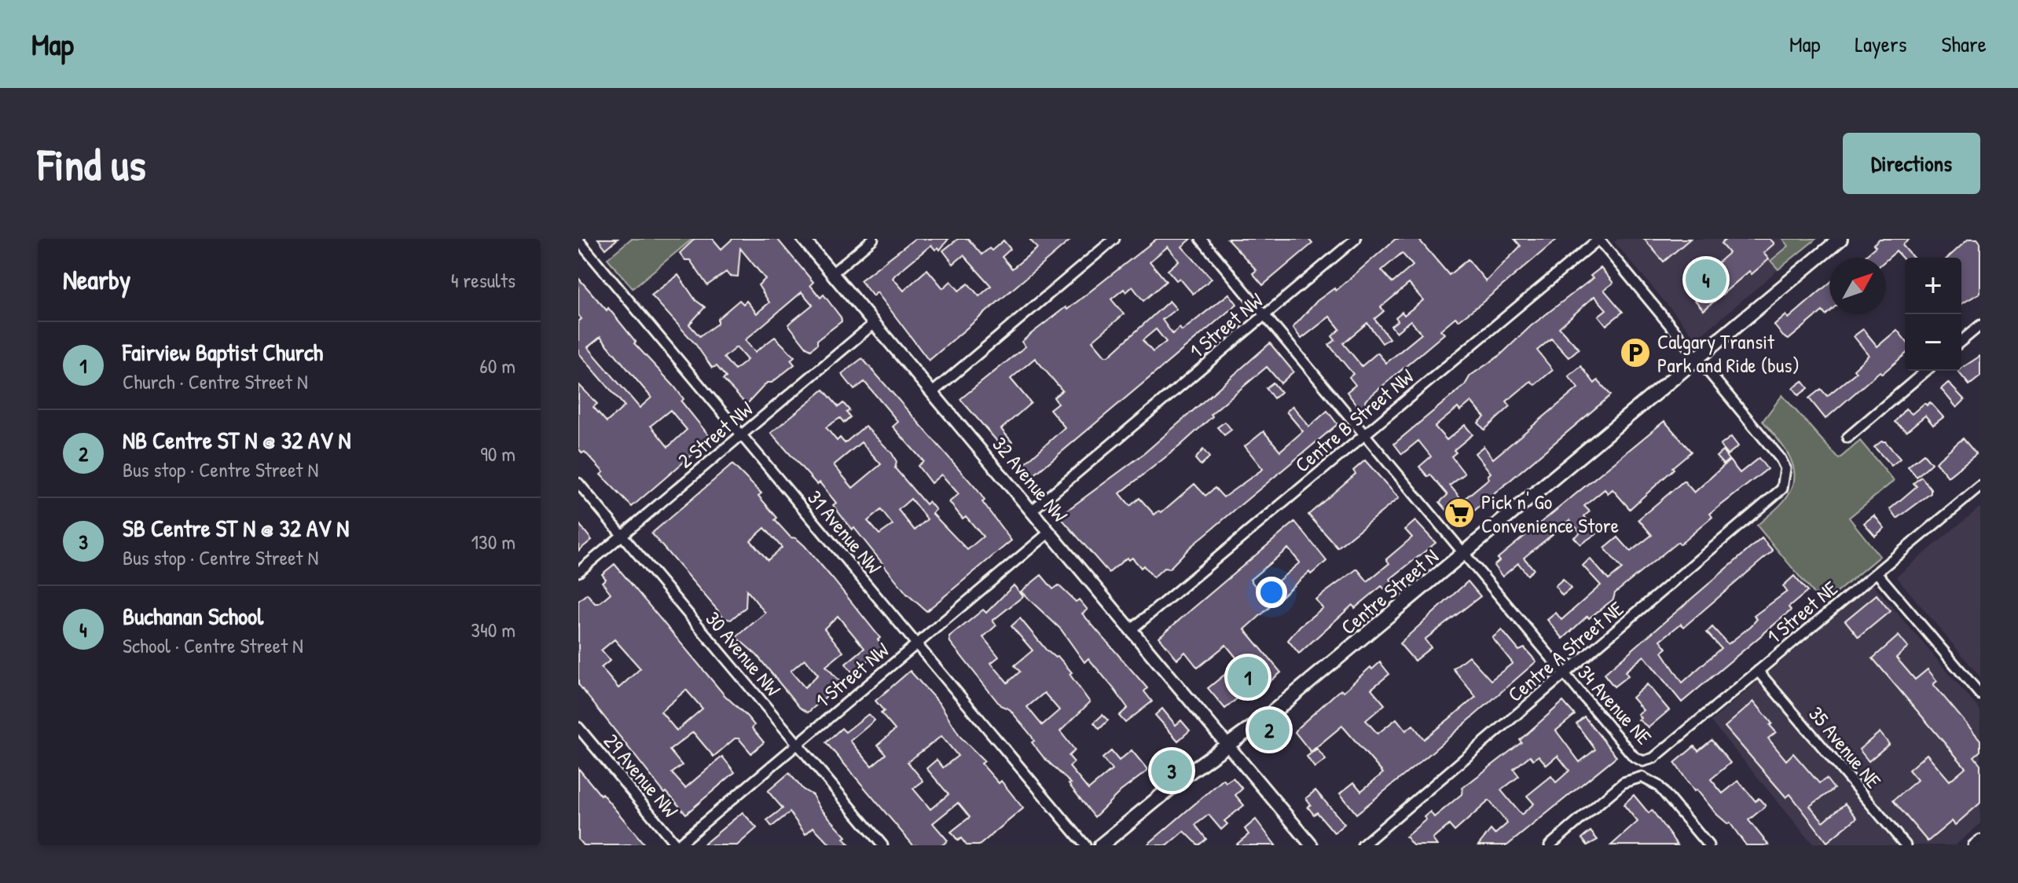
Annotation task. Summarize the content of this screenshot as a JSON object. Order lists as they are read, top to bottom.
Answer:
{
  "streets": {
    "main road": ["Centre Street N"],
    "street": [
      "1 Street NW",
      "Centre B Street NW",
      "2 Street NW",
      "32 Avenue NW",
      "31 Avenue NW",
      "1 Street NE",
      "Centre A Street NE",
      "30 Avenue NW",
      "34 Avenue NE",
      "35 Avenue NE",
      "29 Avenue NW"
    ]
  },
  "crossings": [
    ["1 Street NW", "32 Avenue NW"],
    ["1 Street NW", "31 Avenue NW"],
    ["1 Street NW", "30 Avenue NW"],
    ["1 Street NW", "34 Avenue NE"],
    ["1 Street NW", "29 Avenue NW"],
    ["Centre B Street NW", "32 Avenue NW"],
    ["Centre B Street NW", "34 Avenue NE"],
    ["2 Street NW", "32 Avenue NW"],
    ["2 Street NW", "31 Avenue NW"],
    ["2 Street NW", "30 Avenue NW"],
    ["32 Avenue NW", "Centre Street N"],
    ["Centre Street N", "Centre A Street NE"],
    ["Centre Street N", "34 Avenue NE"],
    ["1 Street NE", "34 Avenue NE"],
    ["1 Street NE", "35 Avenue NE"],
    ["Centre A Street NE", "34 Avenue NE"]
  ],
  "places": {
    "parking": ["Calgary Transit Park and Ride (bus)"],
    "supermarket": ["Pick n' Go Convenience Store"]
  },
  "north": "top right",
  "page": {
    "header": "Map",
    "nav": ["Map", "Layers", "Share"],
    "buttons": "Directions",
    "title": "Find us",
    "heading": ["Nearby", "4 results"],
    "pins": [
      "4",
      "1",
      "2",
      "3"
    ],
    "map_buttons": ["+", "−"],
    "list": [
      {
        "mark": "1",
        "name": "Fairview Baptist Church",
        "note": "Church · Centre Street N",
        "value": "60 m"
      },
      {
        "mark": "2",
        "name": "NB Centre ST N @ 32 AV N",
        "note": "Bus stop · Centre Street N",
        "value": "90 m"
      },
      {
        "mark": "3",
        "name": "SB Centre ST N @ 32 AV N",
        "note": "Bus stop · Centre Street N",
        "value": "130 m"
      },
      {
        "mark": "4",
        "name": "Buchanan School",
        "note": "School · Centre Street N",
        "value": "340 m"
      }
    ]
  }
}
